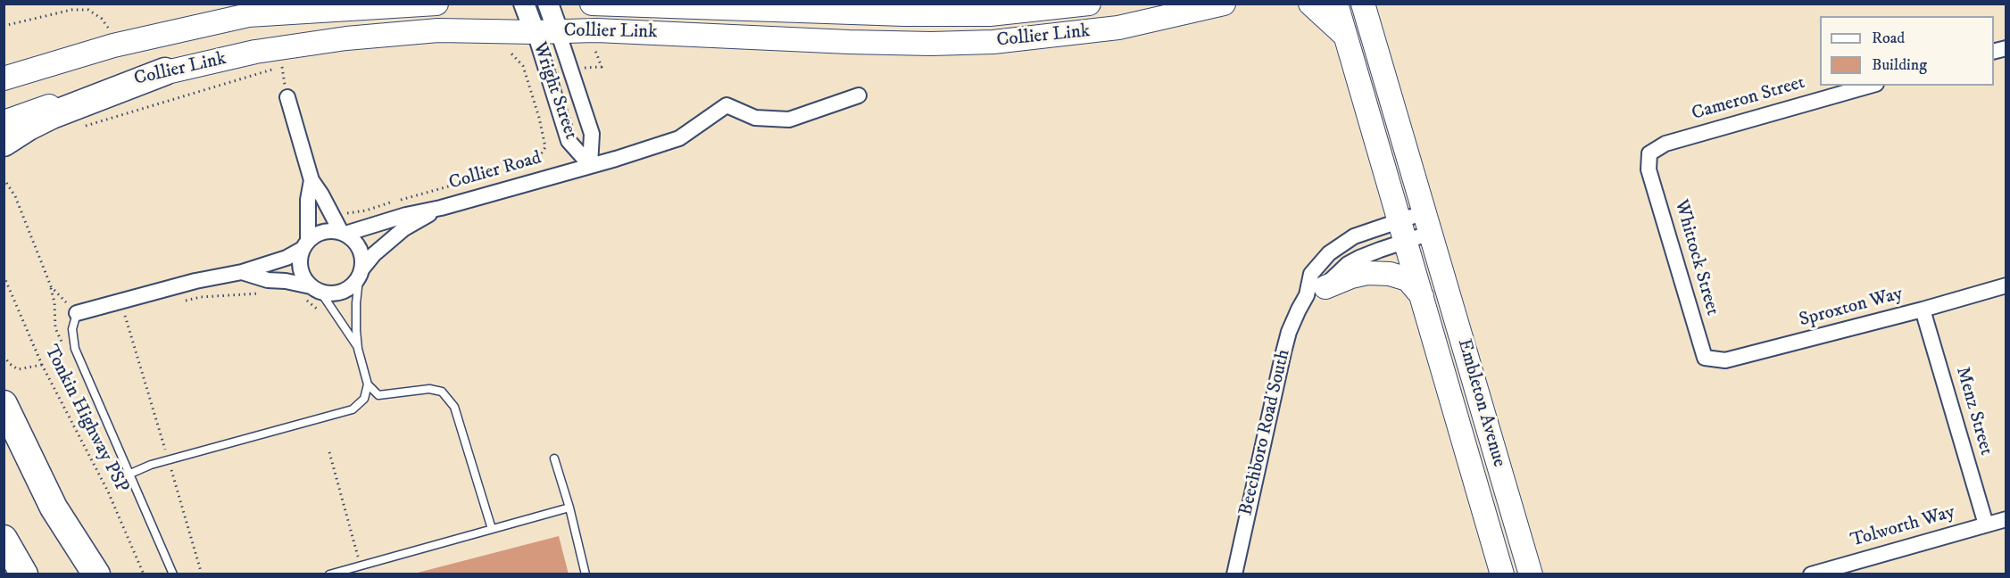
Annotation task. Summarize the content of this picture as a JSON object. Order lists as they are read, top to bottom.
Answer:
{
  "streets": {
    "main road": ["Collier Link", "Embleton Avenue"],
    "street": [
      "Wright Street",
      "Cameron Street",
      "Collier Road",
      "Whittock Street",
      "Sproxton Way",
      "Menz Street",
      "Beechboro Road South",
      "Tolworth Way"
    ],
    "path": ["Tonkin Highway PSP"]
  },
  "crossings": [
    ["Collier Link", "Wright Street"],
    ["Wright Street", "Collier Road"],
    ["Cameron Street", "Whittock Street"],
    ["Whittock Street", "Sproxton Way"],
    ["Sproxton Way", "Menz Street"],
    ["Embleton Avenue", "Beechboro Road South"],
    ["Menz Street", "Tolworth Way"]
  ],
  "legend": ["Road", "Building"]
}
